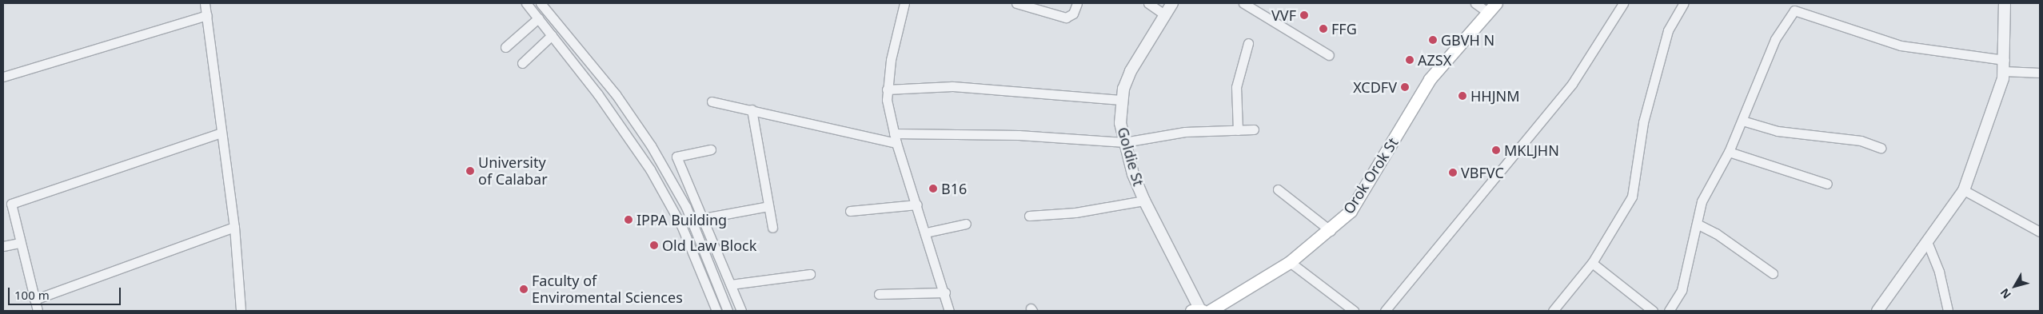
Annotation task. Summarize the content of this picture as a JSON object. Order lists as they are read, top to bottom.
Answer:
{
  "streets": {
    "main road": ["Orok Orok St"],
    "street": ["Goldie St"]
  },
  "crossings": [
    ["Goldie St", "Orok Orok St"]
  ],
  "places": [
    "VVF",
    "FFG",
    "GBVH N",
    "AZSX",
    "XCDFV",
    "HHJNM",
    "MKLJHN",
    "University of Calabar",
    "VBFVC",
    "B16",
    "IPPA Building",
    "Old Law Block",
    "Faculty of Enviromental Sciences"
  ],
  "scale_bar": "100 m",
  "north": "bottom left"
}
